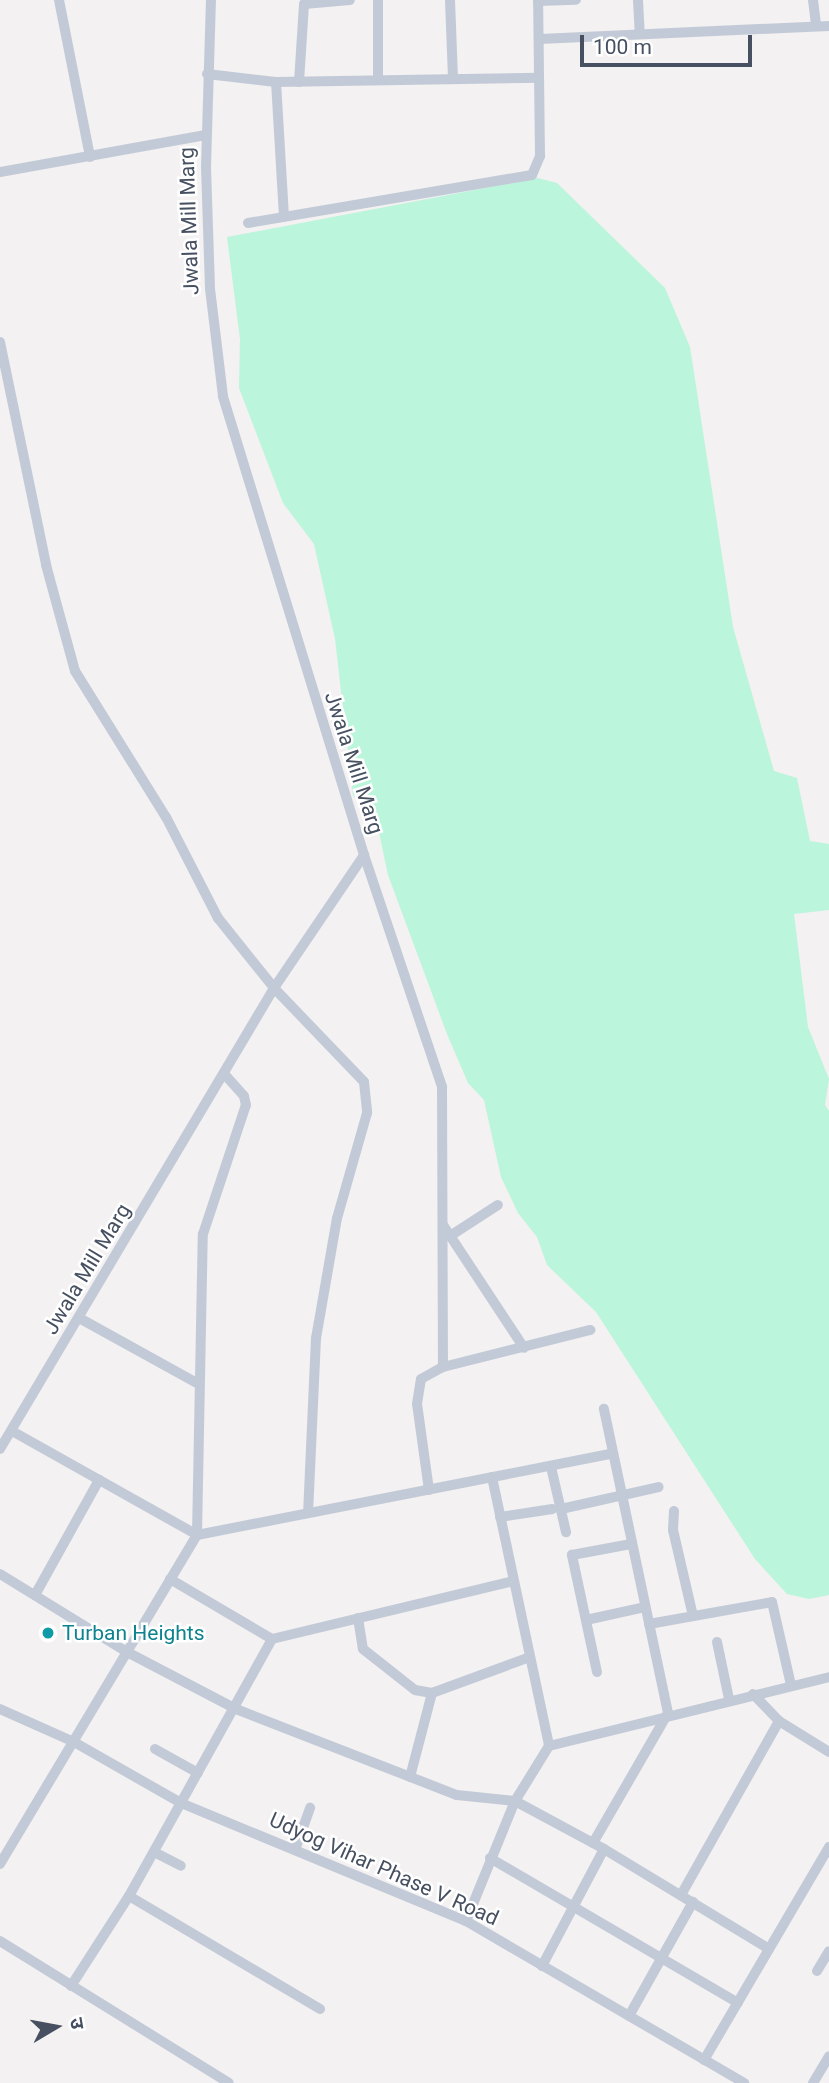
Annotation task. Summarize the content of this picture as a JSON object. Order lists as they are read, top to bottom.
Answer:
{
  "streets": {
    "street": ["Jwala Mill Marg", "Udyog Vihar Phase V Road"]
  },
  "places": ["Turban Heights"],
  "scale_bar": "100 m",
  "north": "right"
}
